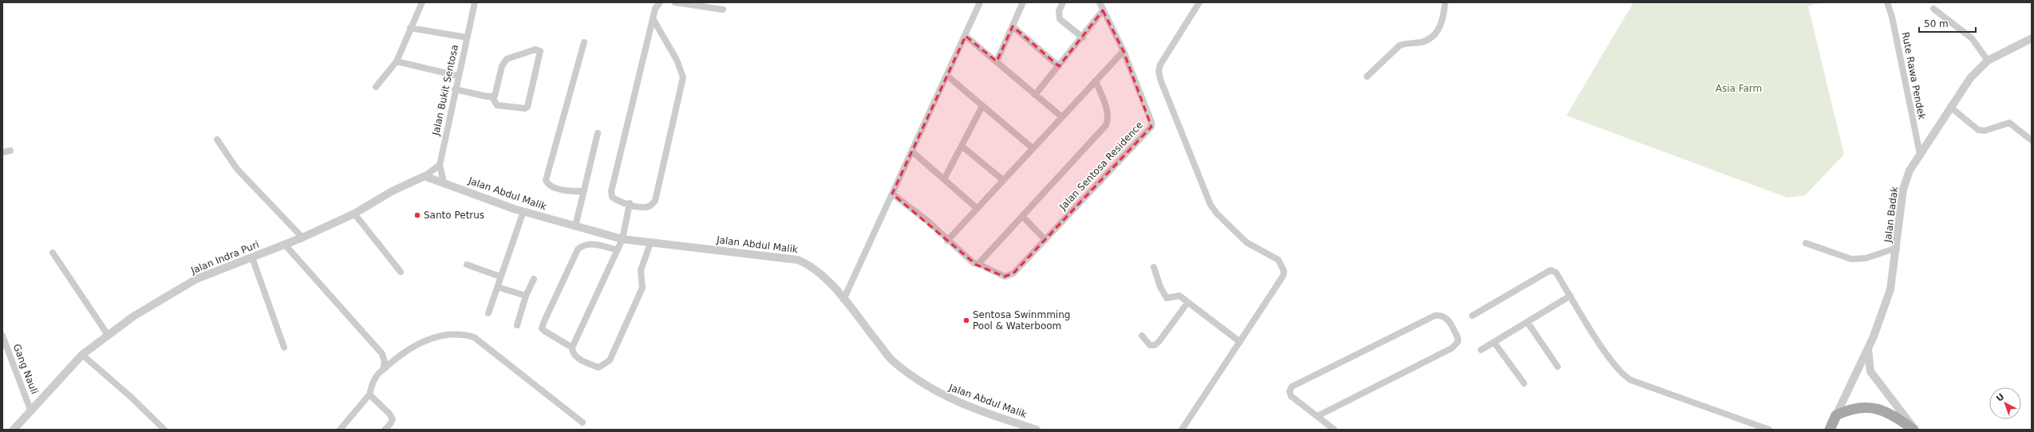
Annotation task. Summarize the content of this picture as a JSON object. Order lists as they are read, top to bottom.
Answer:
{
  "streets": {
    "street": [
      "Rute Rawa Pendek",
      "Jalan Bukit Sentosa",
      "Jalan Sentosa Residence",
      "Jalan Abdul Malik",
      "Jalan Badak",
      "Jalan Indra Puri",
      "Gang Nauli"
    ]
  },
  "crossings": [
    ["Rute Rawa Pendek", "Jalan Badak"],
    ["Jalan Bukit Sentosa", "Jalan Abdul Malik"],
    ["Jalan Bukit Sentosa", "Jalan Indra Puri"],
    ["Jalan Abdul Malik", "Jalan Indra Puri"],
    ["Jalan Indra Puri", "Gang Nauli"]
  ],
  "parks": ["Asia Farm"],
  "places": ["Santo Petrus", "Sentosa Swinmming Pool & Waterboom"],
  "scale_bar": "50 m",
  "north": "top left"
}
